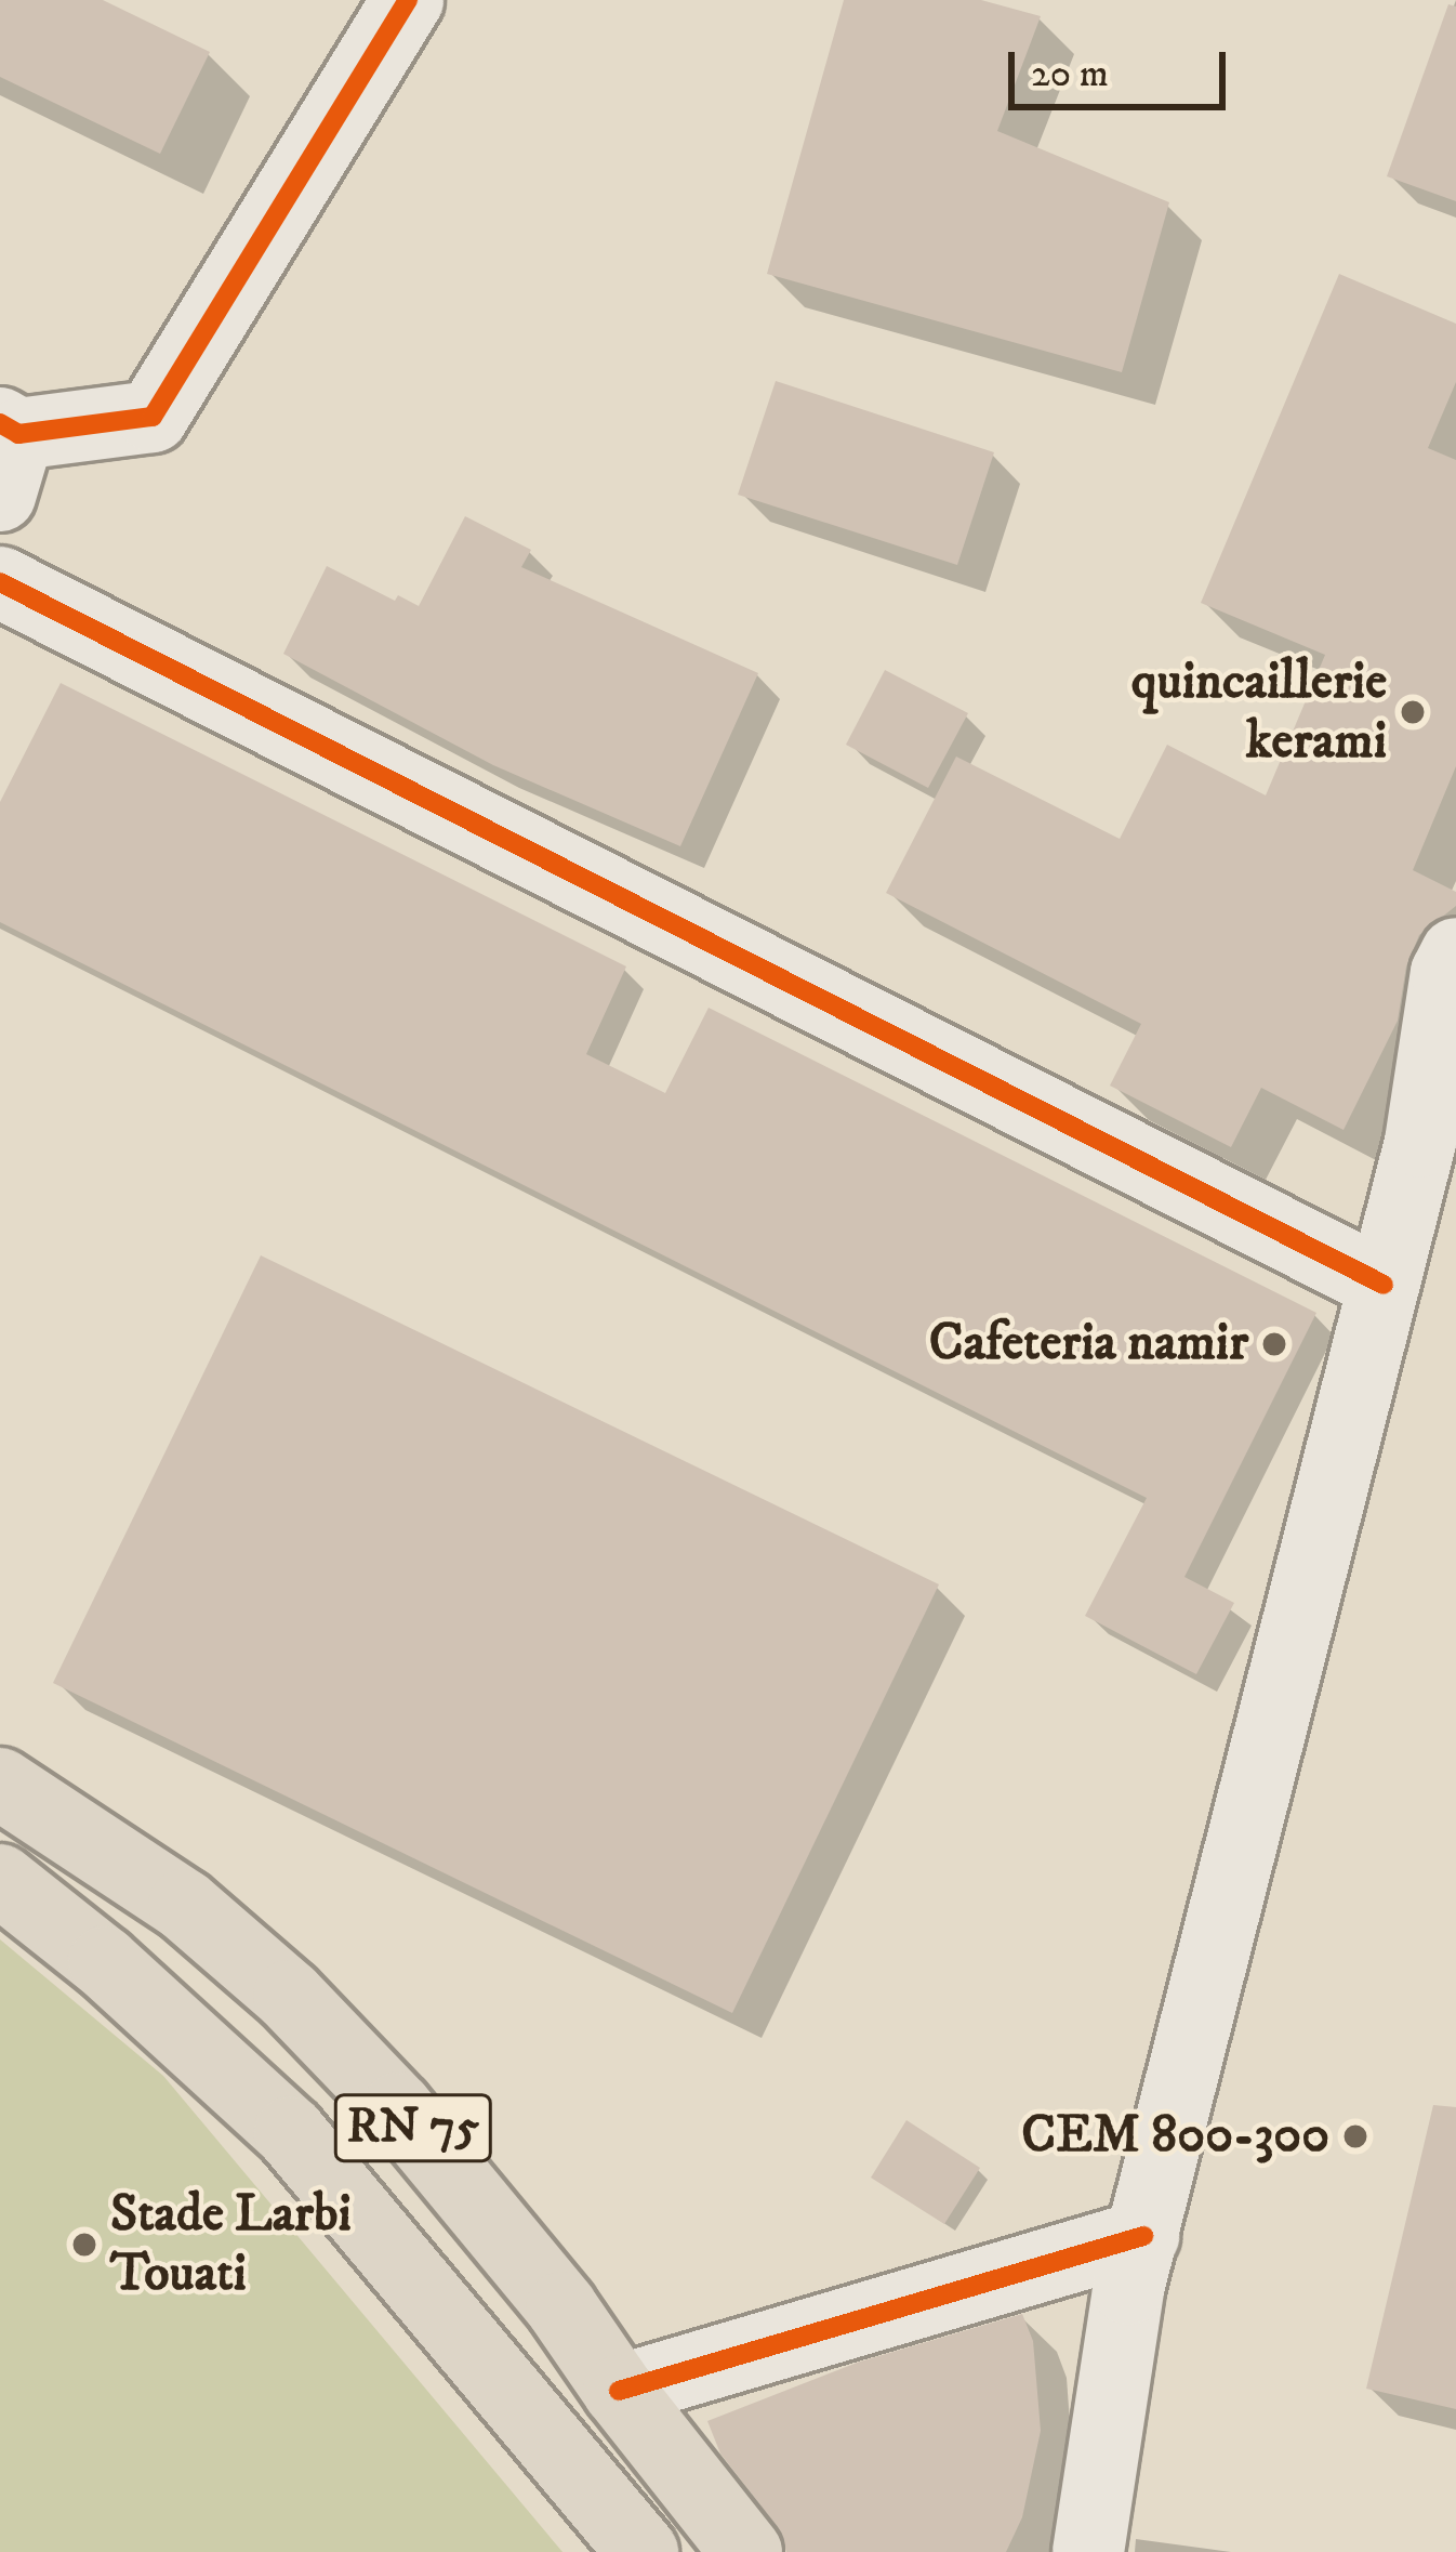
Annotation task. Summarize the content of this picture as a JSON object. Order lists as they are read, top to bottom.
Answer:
{
  "streets": {
    "main road": ["RN 75"]
  },
  "places": [
    "quincaillerie kerami",
    "Cafeteria namir",
    "CEM 800-300",
    "Stade Larbi Touati"
  ],
  "scale_bar": "20 m"
}
